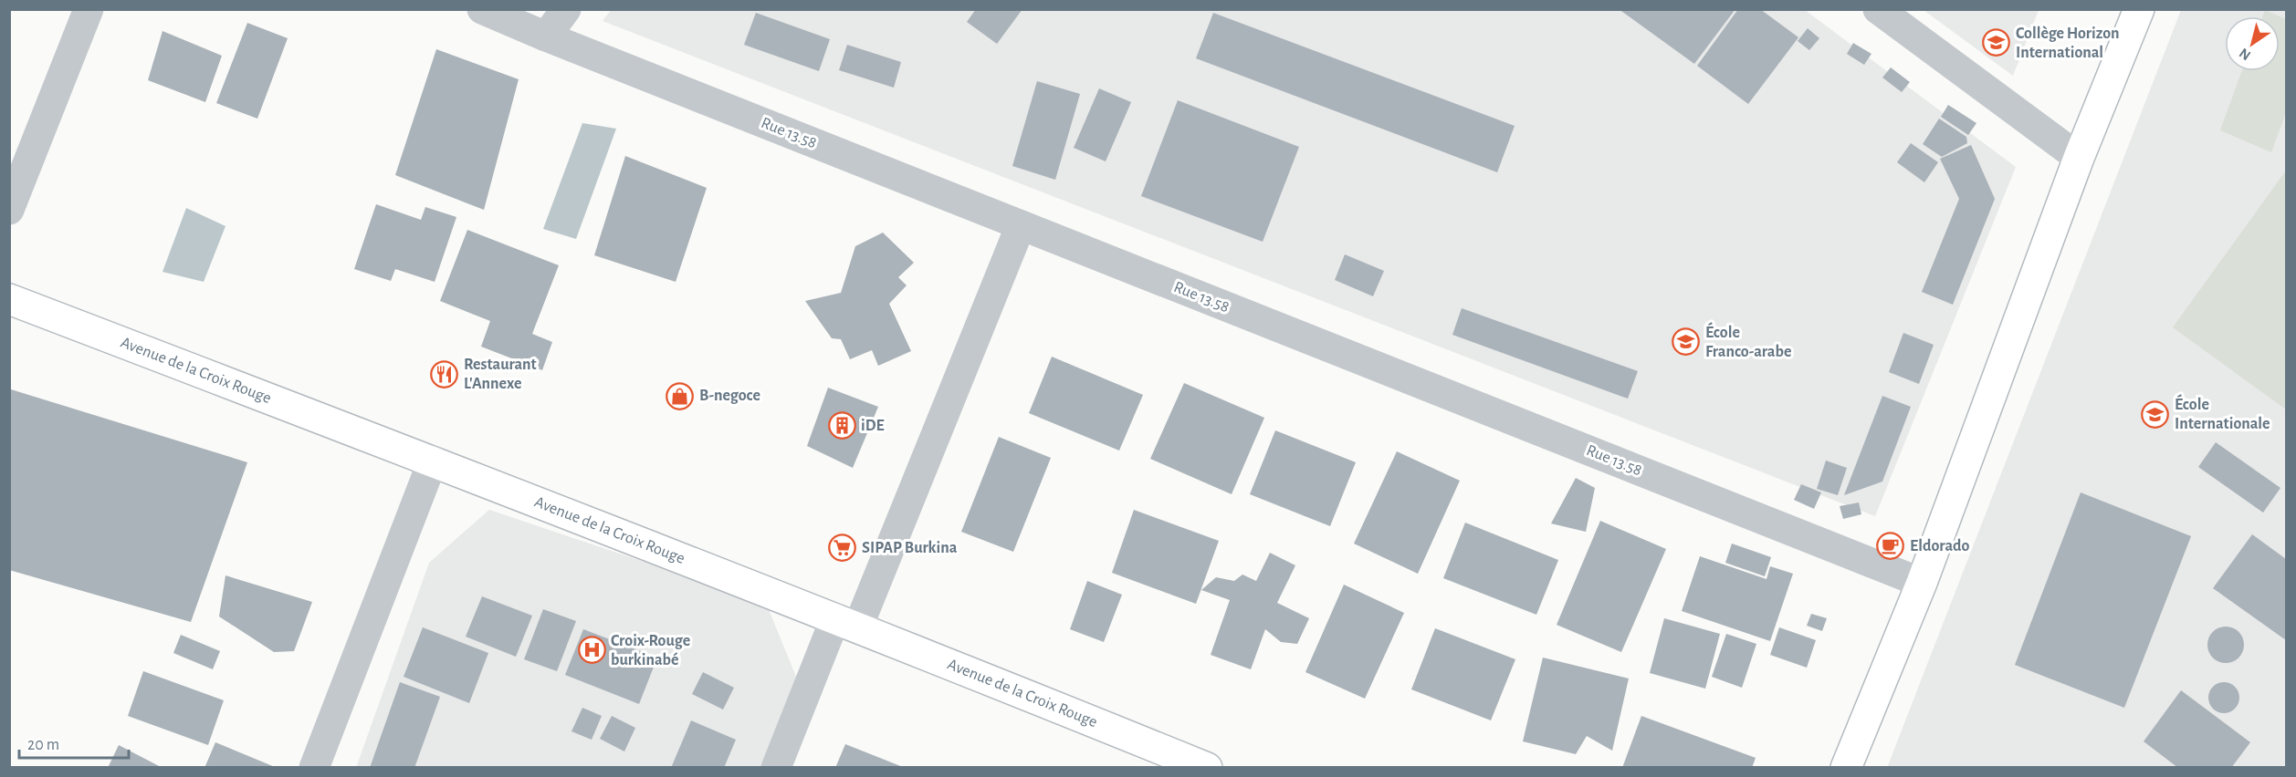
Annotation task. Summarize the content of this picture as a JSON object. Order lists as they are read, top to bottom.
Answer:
{
  "streets": {
    "street": ["Rue 13.58", "Avenue de la Croix Rouge"]
  },
  "places": {
    "school or university": ["Collège Horizon International", "École Franco-arabe", "École Internationale"],
    "restaurant": ["Restaurant L'Annexe"],
    "shop": ["B-negoce"],
    "building": ["iDE"],
    "cafe": ["Eldorado"],
    "supermarket": ["SIPAP Burkina"],
    "hospital": ["Croix-Rouge burkinabé"]
  },
  "scale_bar": "20 m",
  "north": "bottom left"
}
